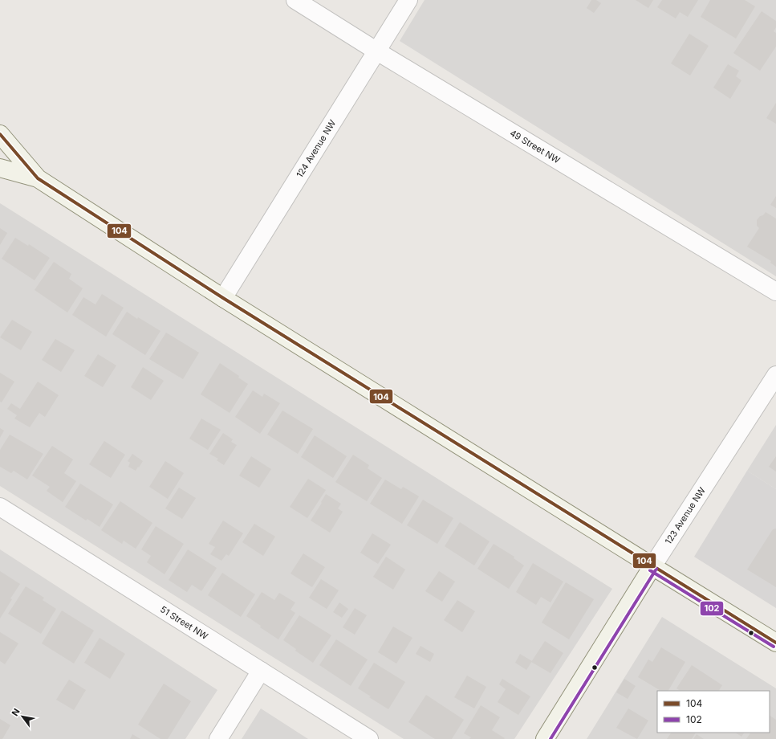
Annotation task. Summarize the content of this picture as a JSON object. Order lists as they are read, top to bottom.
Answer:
{
  "streets": {
    "main road": ["123 Avenue NW"],
    "street": ["49 Street NW", "124 Avenue NW", "51 Street NW"]
  },
  "crossings": [
    ["49 Street NW", "124 Avenue NW"]
  ],
  "lines": ["transit line 104", "transit line 102"],
  "legend": ["104", "102"],
  "north": "top left"
}
